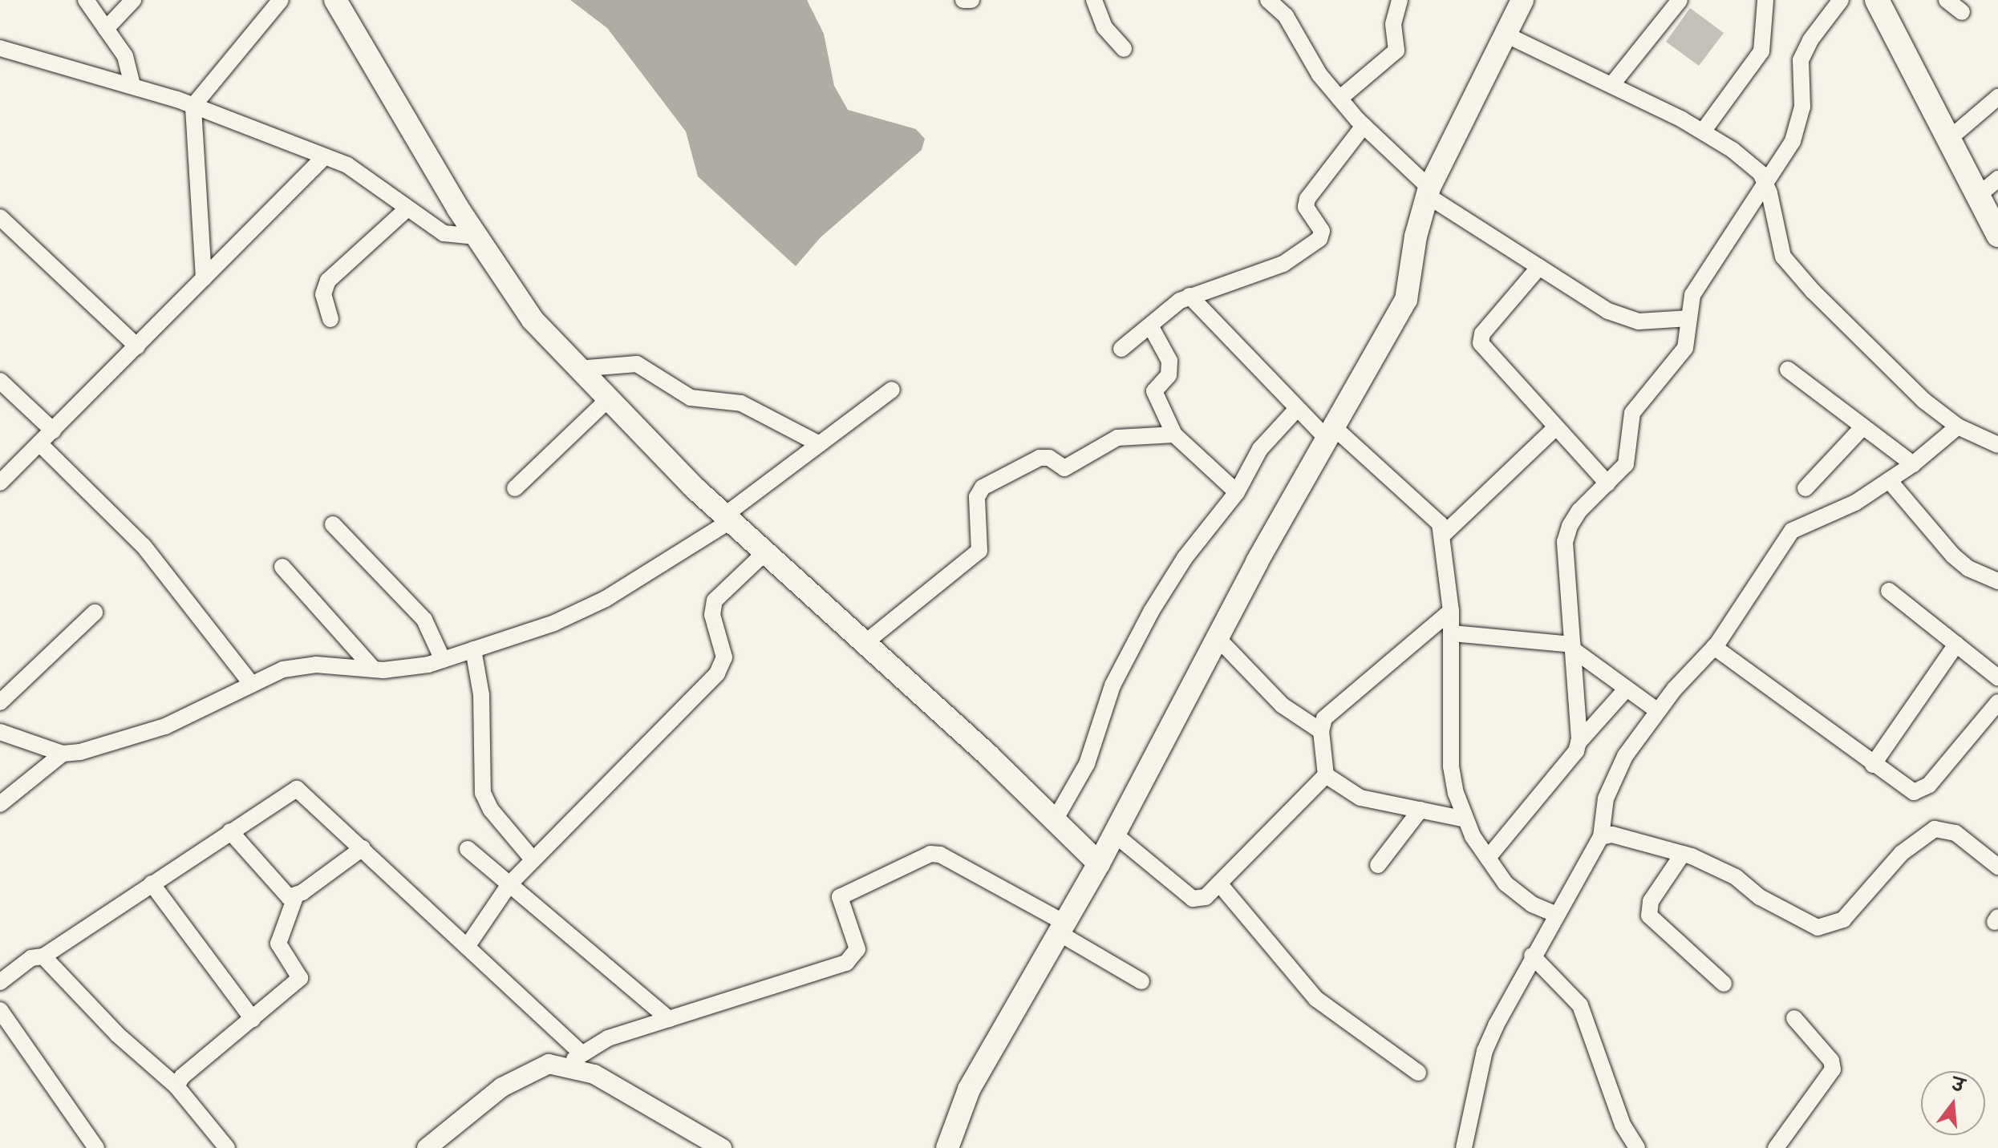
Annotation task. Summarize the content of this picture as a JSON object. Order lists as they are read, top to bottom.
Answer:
{
  "north": "top"
}
